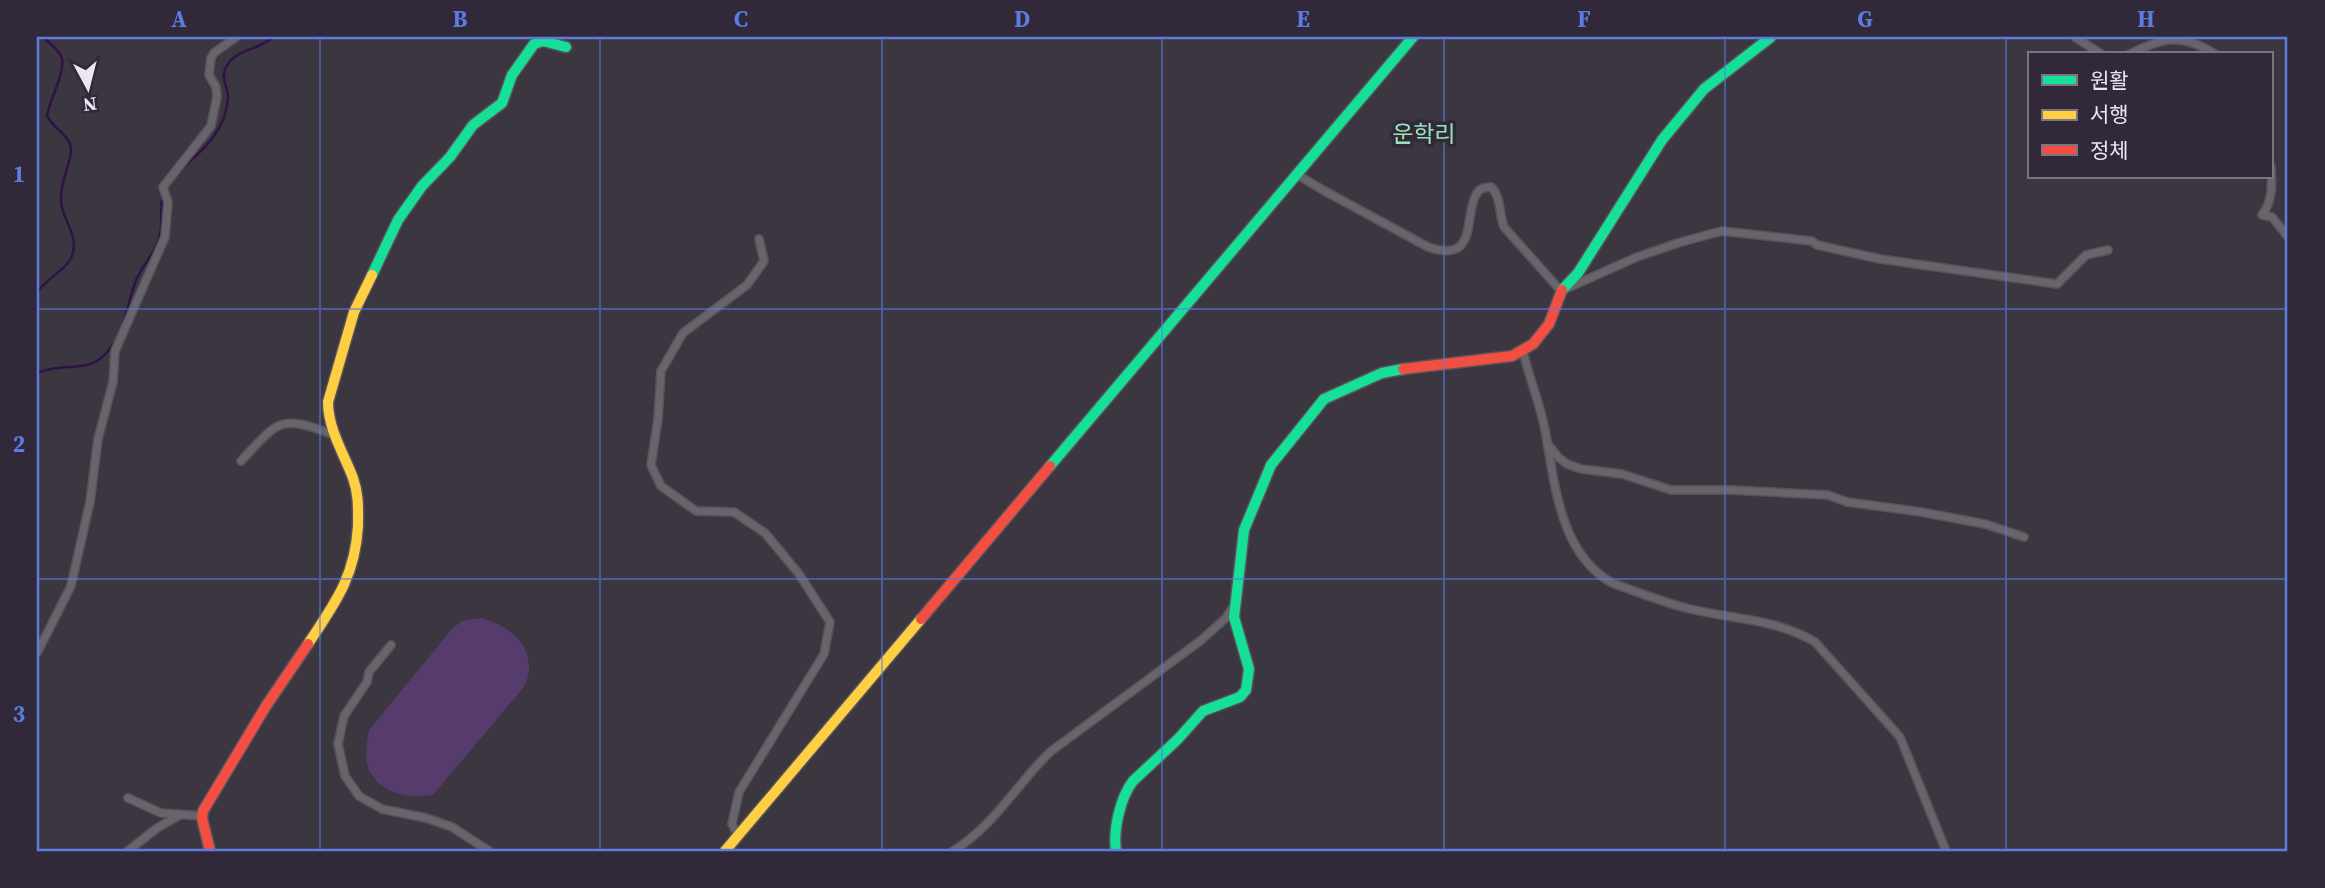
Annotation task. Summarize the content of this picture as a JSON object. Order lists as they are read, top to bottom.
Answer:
{
  "districts": ["운학리"],
  "legend": ["원활", "서행", "정체"],
  "north": "bottom",
  "grid": {
    "columns": [
      "A",
      "B",
      "C",
      "D",
      "E",
      "F",
      "G",
      "H"
    ],
    "rows": ["1", "2", "3"]
  }
}
